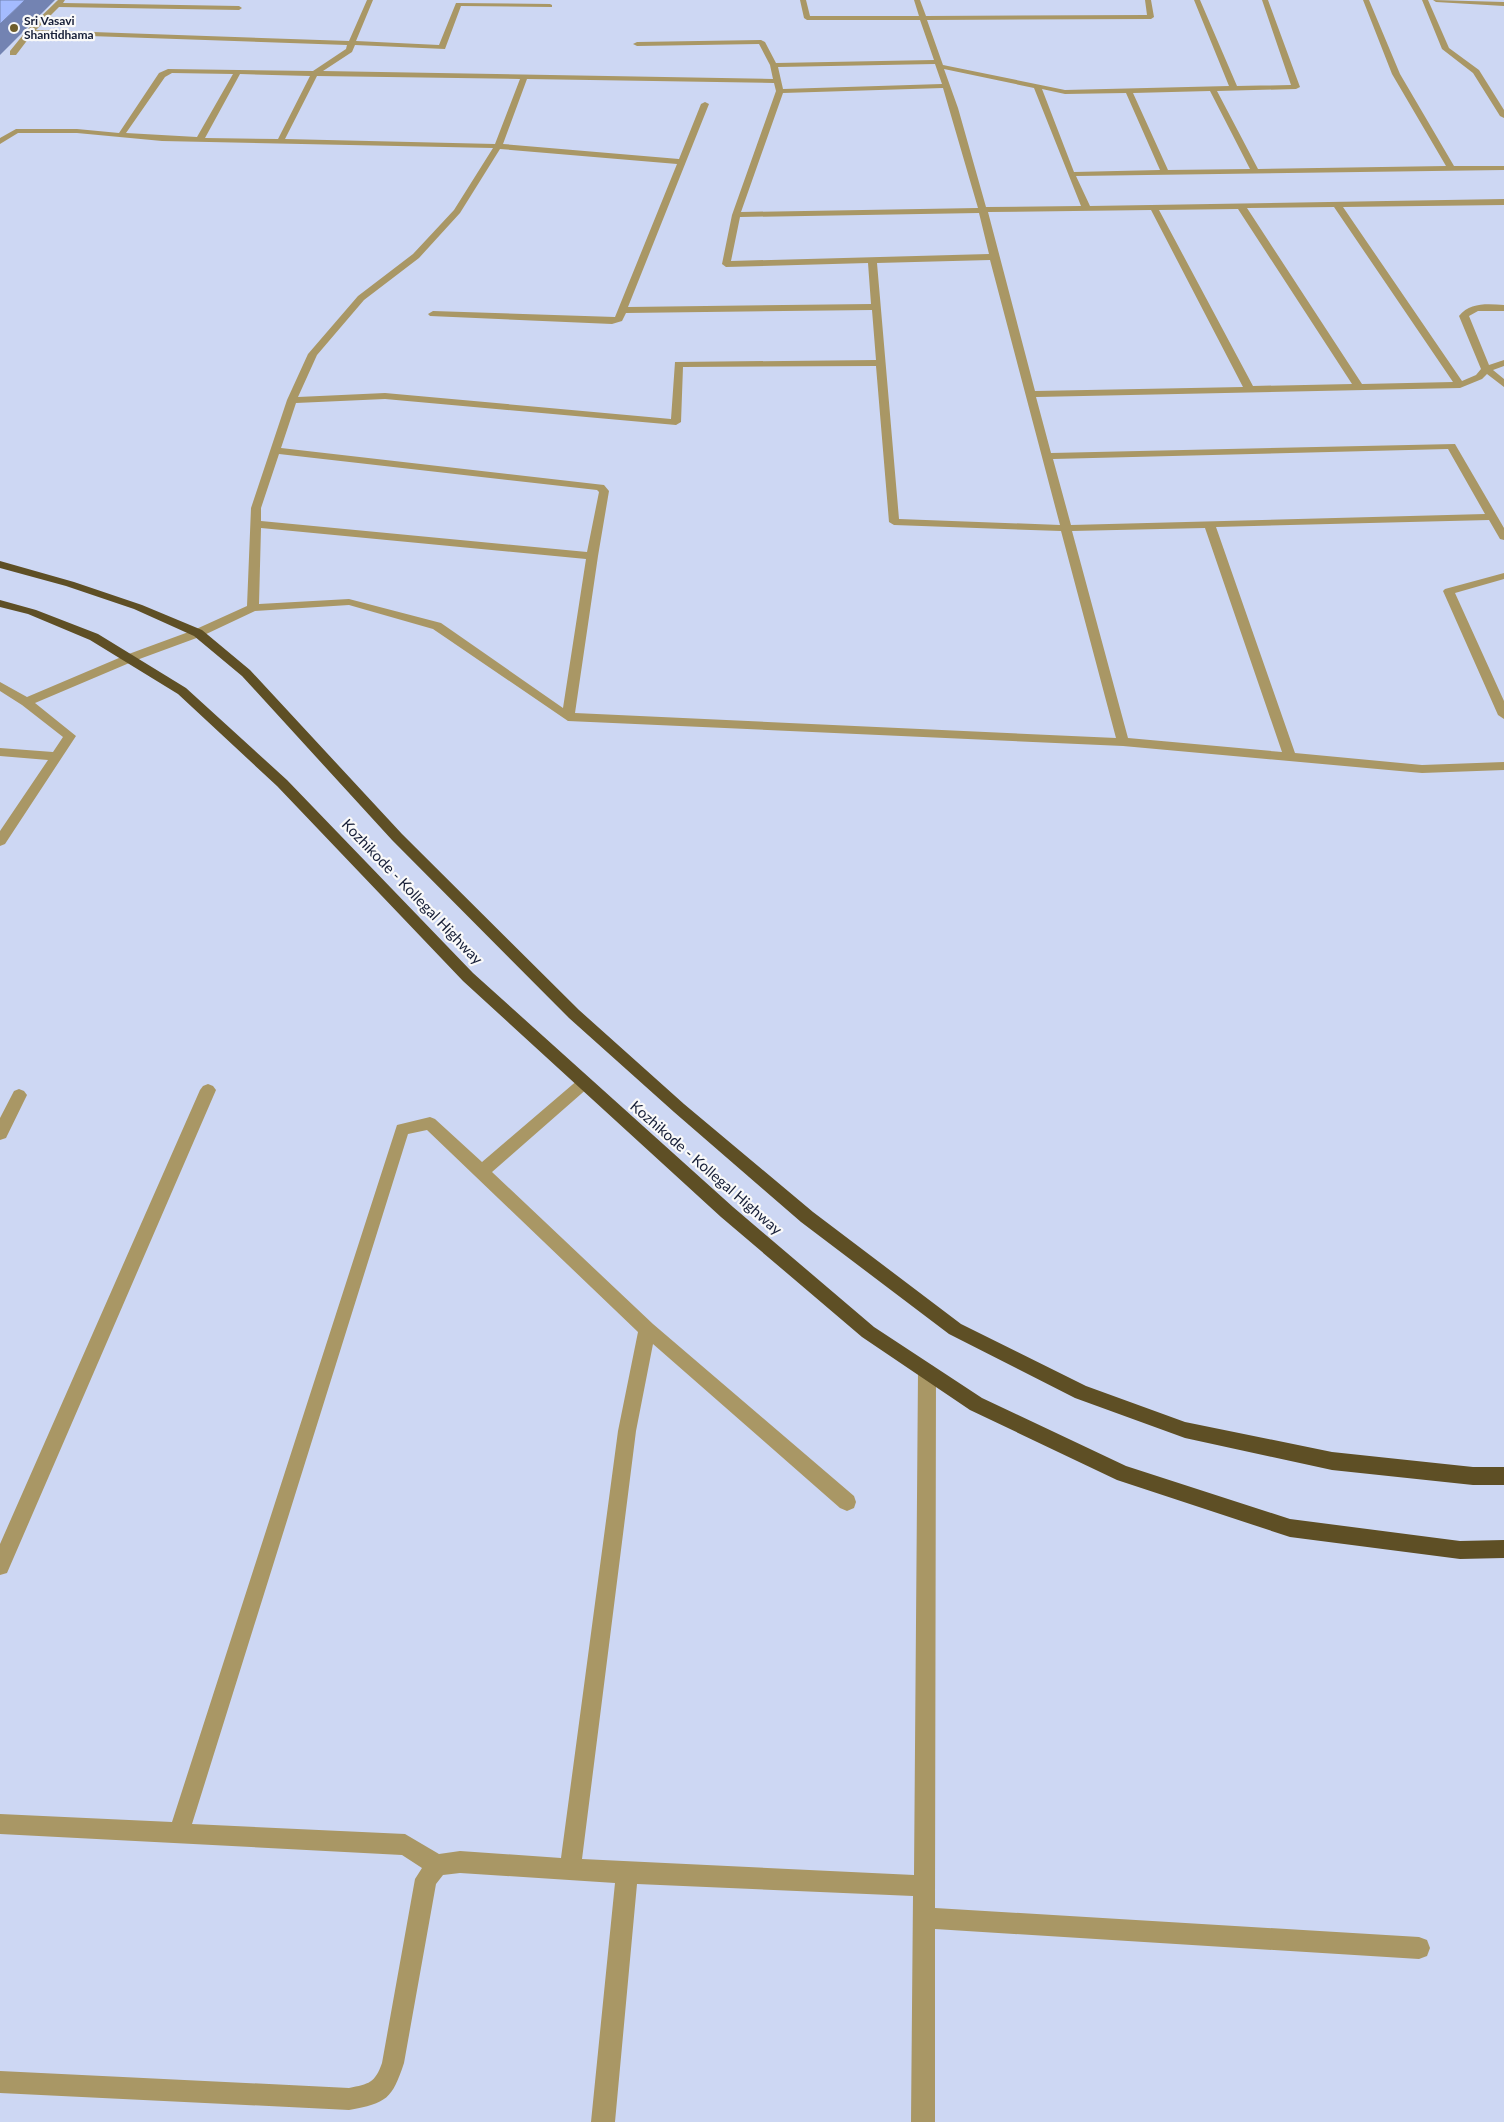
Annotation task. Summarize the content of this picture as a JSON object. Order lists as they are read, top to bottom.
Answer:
{
  "streets": {
    "highway": ["Kozhikode - Kollegal Highway"]
  },
  "places": ["Sri Vasavi Shantidhama"]
}
